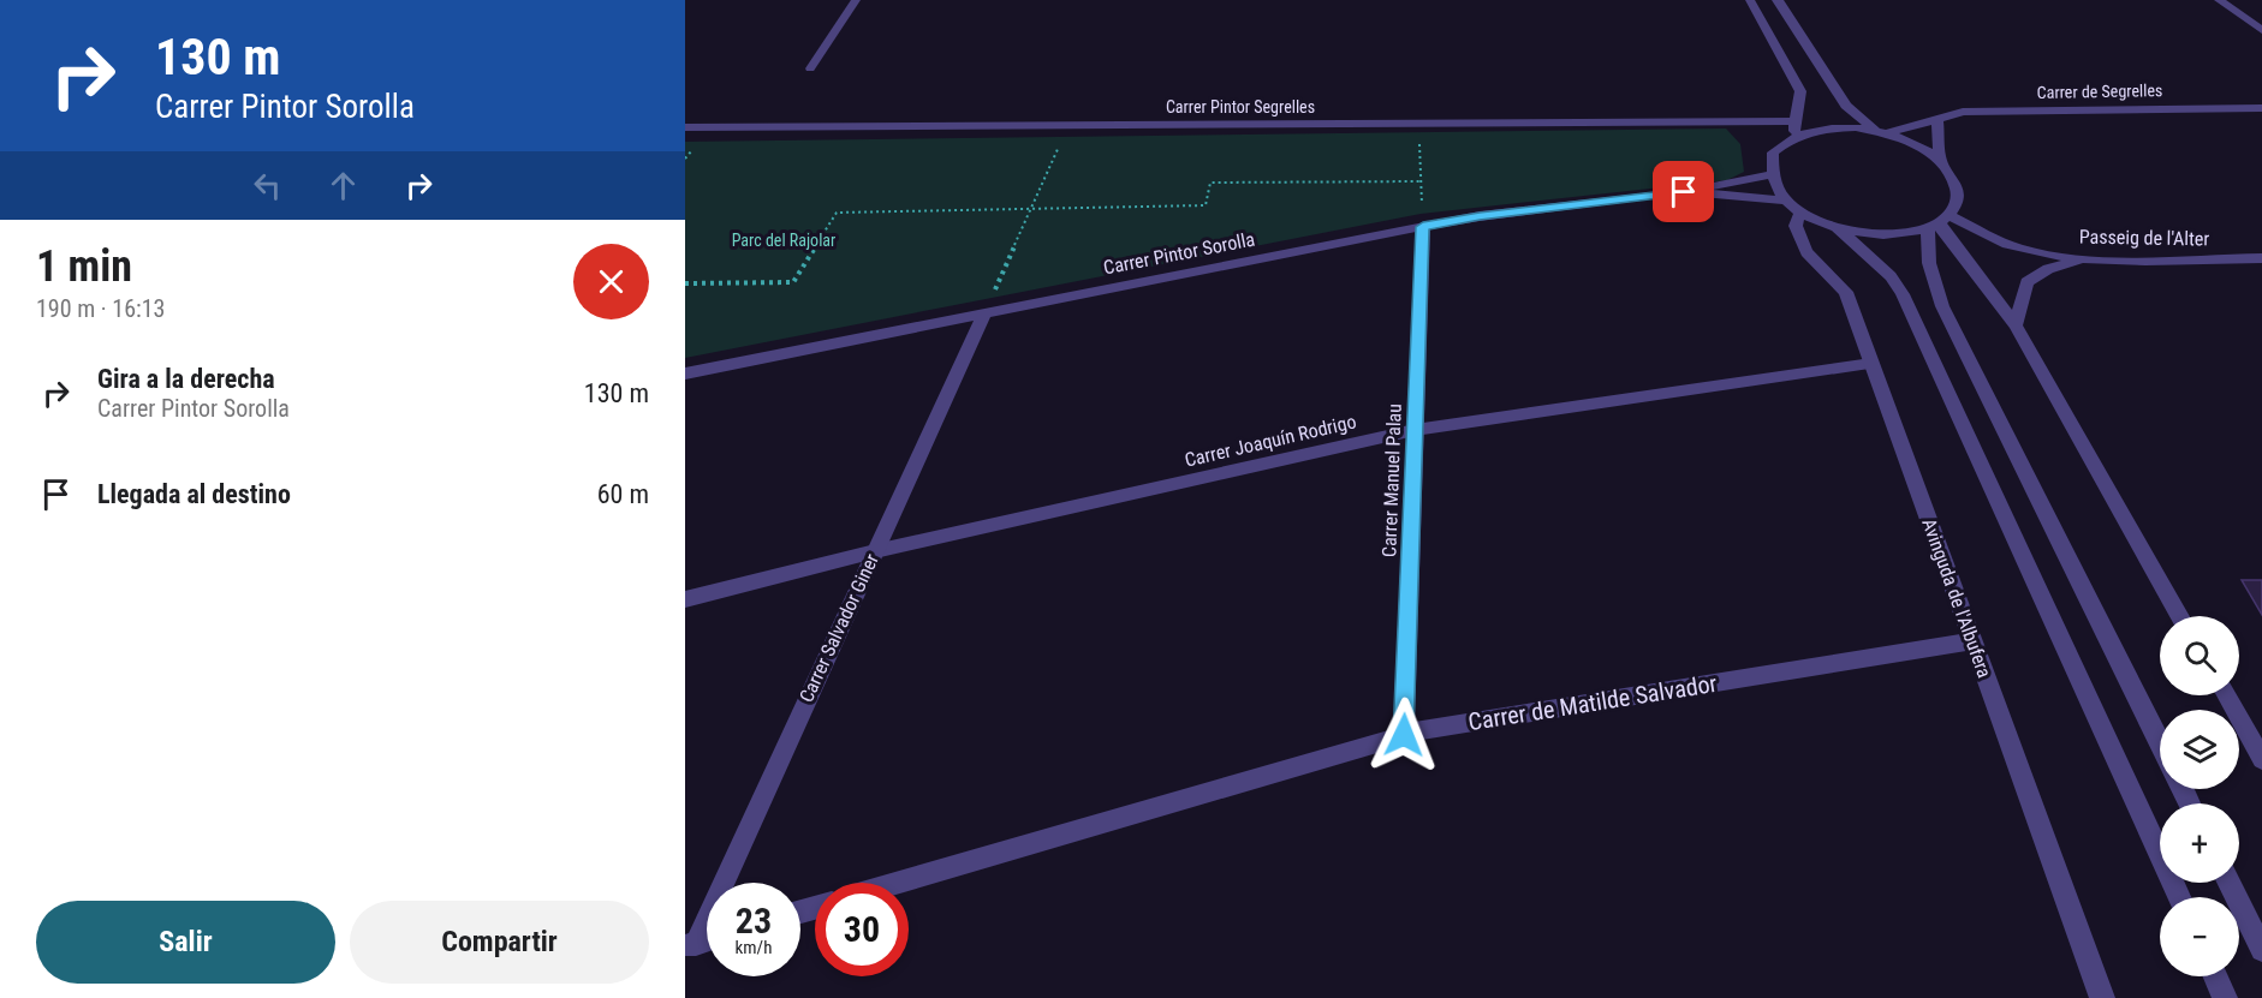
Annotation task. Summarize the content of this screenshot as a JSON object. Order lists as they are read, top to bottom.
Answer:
{
  "streets": {
    "street": [
      "Carrer de Segrelles",
      "Carrer Pintor Segrelles",
      "Passeig de l'Alter",
      "Carrer Pintor Sorolla",
      "Carrer Joaquín Rodrigo",
      "Carrer Manuel Palau",
      "Avinguda de l'Albufera",
      "Carrer Salvador Giner",
      "Carrer de Matilde Salvador"
    ]
  },
  "crossings": [
    ["Carrer Pintor Sorolla", "Carrer Manuel Palau"],
    ["Carrer Pintor Sorolla", "Avinguda de l'Albufera"],
    ["Carrer Pintor Sorolla", "Carrer Salvador Giner"],
    ["Carrer Joaquín Rodrigo", "Carrer Manuel Palau"],
    ["Carrer Joaquín Rodrigo", "Avinguda de l'Albufera"],
    ["Carrer Joaquín Rodrigo", "Carrer Salvador Giner"],
    ["Carrer Manuel Palau", "Carrer de Matilde Salvador"],
    ["Avinguda de l'Albufera", "Carrer de Matilde Salvador"]
  ],
  "parks": ["Parc del Rajolar"],
  "page": {
    "turn": ["130 m", "Carrer Pintor Sorolla"],
    "heading": ["1 min", "190 m · 16:13"],
    "list": [
      {
        "name": "Gira a la derecha",
        "note": "Carrer Pintor Sorolla",
        "value": "130 m"
      },
      {
        "name": "Llegada al destino",
        "value": "60 m"
      }
    ],
    "map_buttons": ["+", "−"],
    "speed": "23 km/h",
    "limit": "30",
    "buttons": ["Salir", "Compartir"]
  }
}
